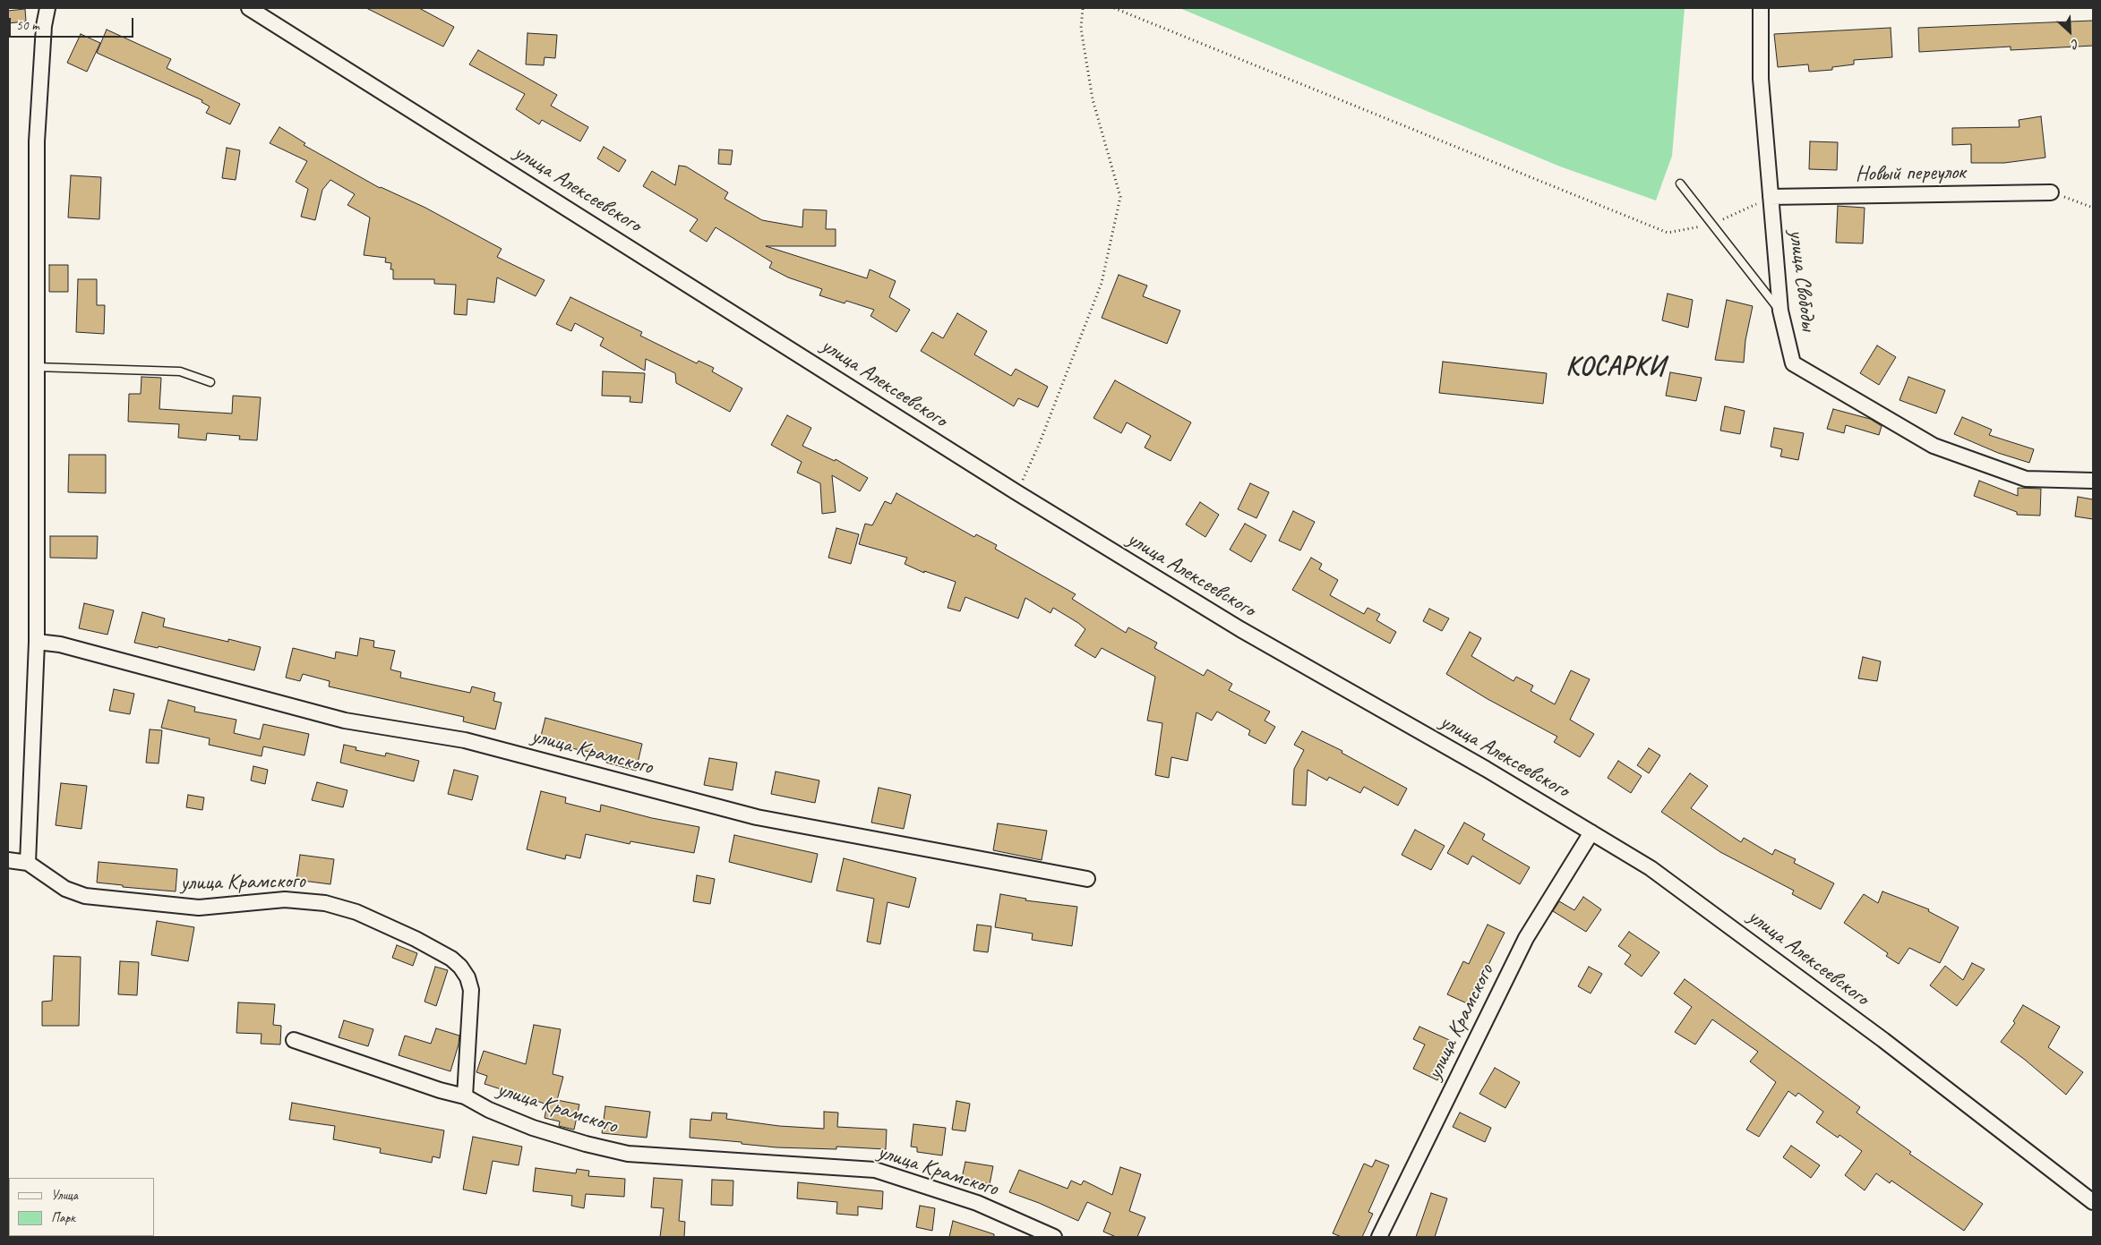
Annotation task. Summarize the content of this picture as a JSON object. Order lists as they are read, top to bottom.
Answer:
{
  "streets": {
    "street": [
      "Новый переулок",
      "улица Алексеевского",
      "улица Свободы",
      "улица Крамского"
    ]
  },
  "crossings": [
    ["Новый переулок", "улица Свободы"],
    ["улица Алексеевского", "улица Крамского"]
  ],
  "districts": ["КОСАРКИ"],
  "legend": ["Улица", "Парк"],
  "scale_bar": "50 m",
  "north": "bottom right"
}
